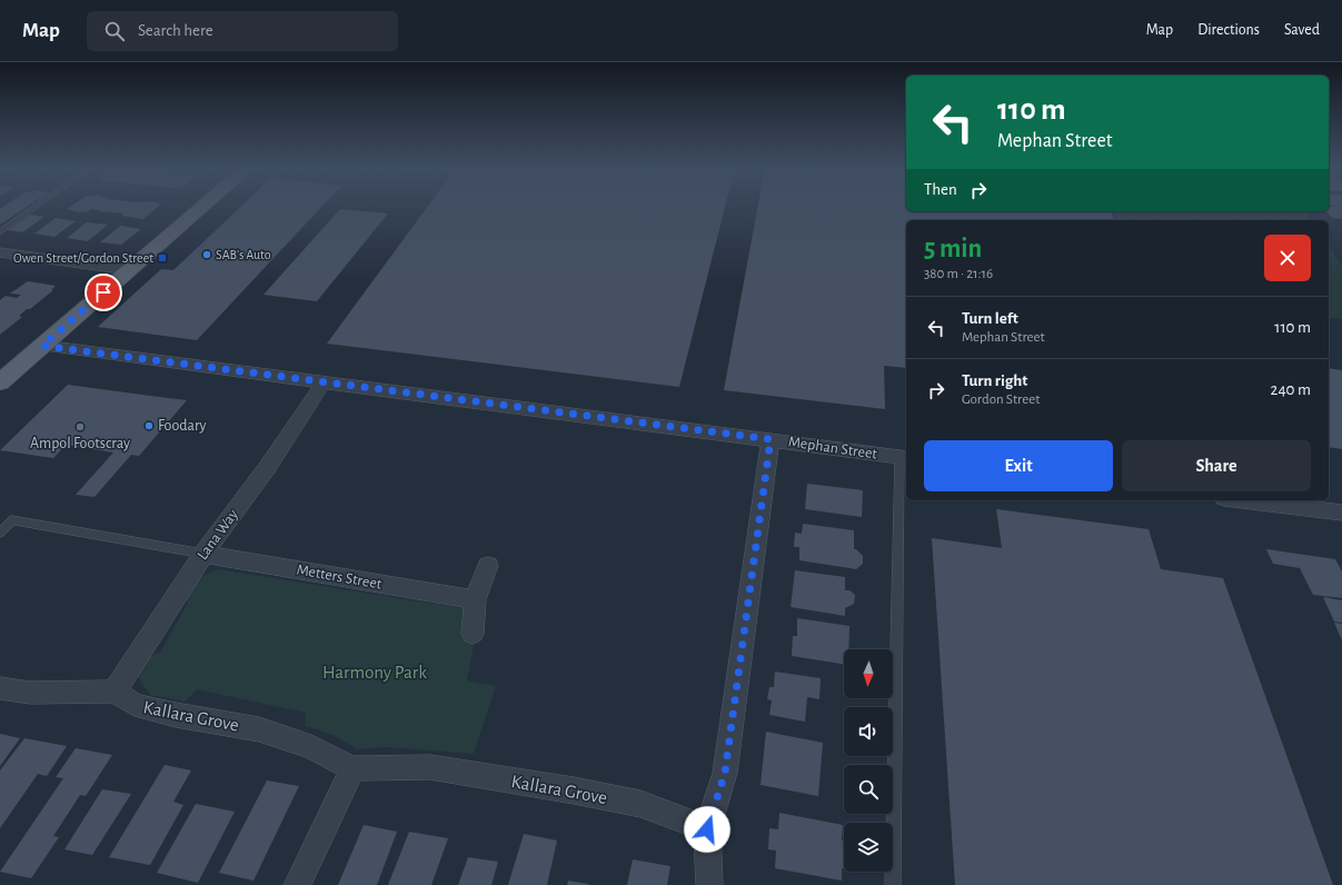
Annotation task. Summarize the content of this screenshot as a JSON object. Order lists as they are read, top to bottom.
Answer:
{
  "streets": {
    "street": [
      "Mephan Street",
      "Lana Way",
      "Metters Street",
      "Kallara Grove"
    ]
  },
  "crossings": [
    ["Mephan Street", "Lana Way"],
    ["Lana Way", "Metters Street"],
    ["Lana Way", "Kallara Grove"]
  ],
  "parks": ["Harmony Park"],
  "places": {
    "other": ["SAB’s Auto", "Foodary", "Ampol Footscray"],
    "transit": ["Owen Street/Gordon Street"]
  },
  "north": "bottom",
  "page": {
    "header": "Map",
    "search": "Search here",
    "nav": ["Map", "Directions", "Saved"],
    "turn": ["110 m", "Mephan Street"],
    "then": "Then",
    "heading": ["5 min", "380 m · 21:16"],
    "list": [
      {
        "name": "Turn left",
        "note": "Mephan Street",
        "value": "110 m"
      },
      {
        "name": "Turn right",
        "note": "Gordon Street",
        "value": "240 m"
      }
    ],
    "buttons": ["Exit", "Share"]
  }
}
